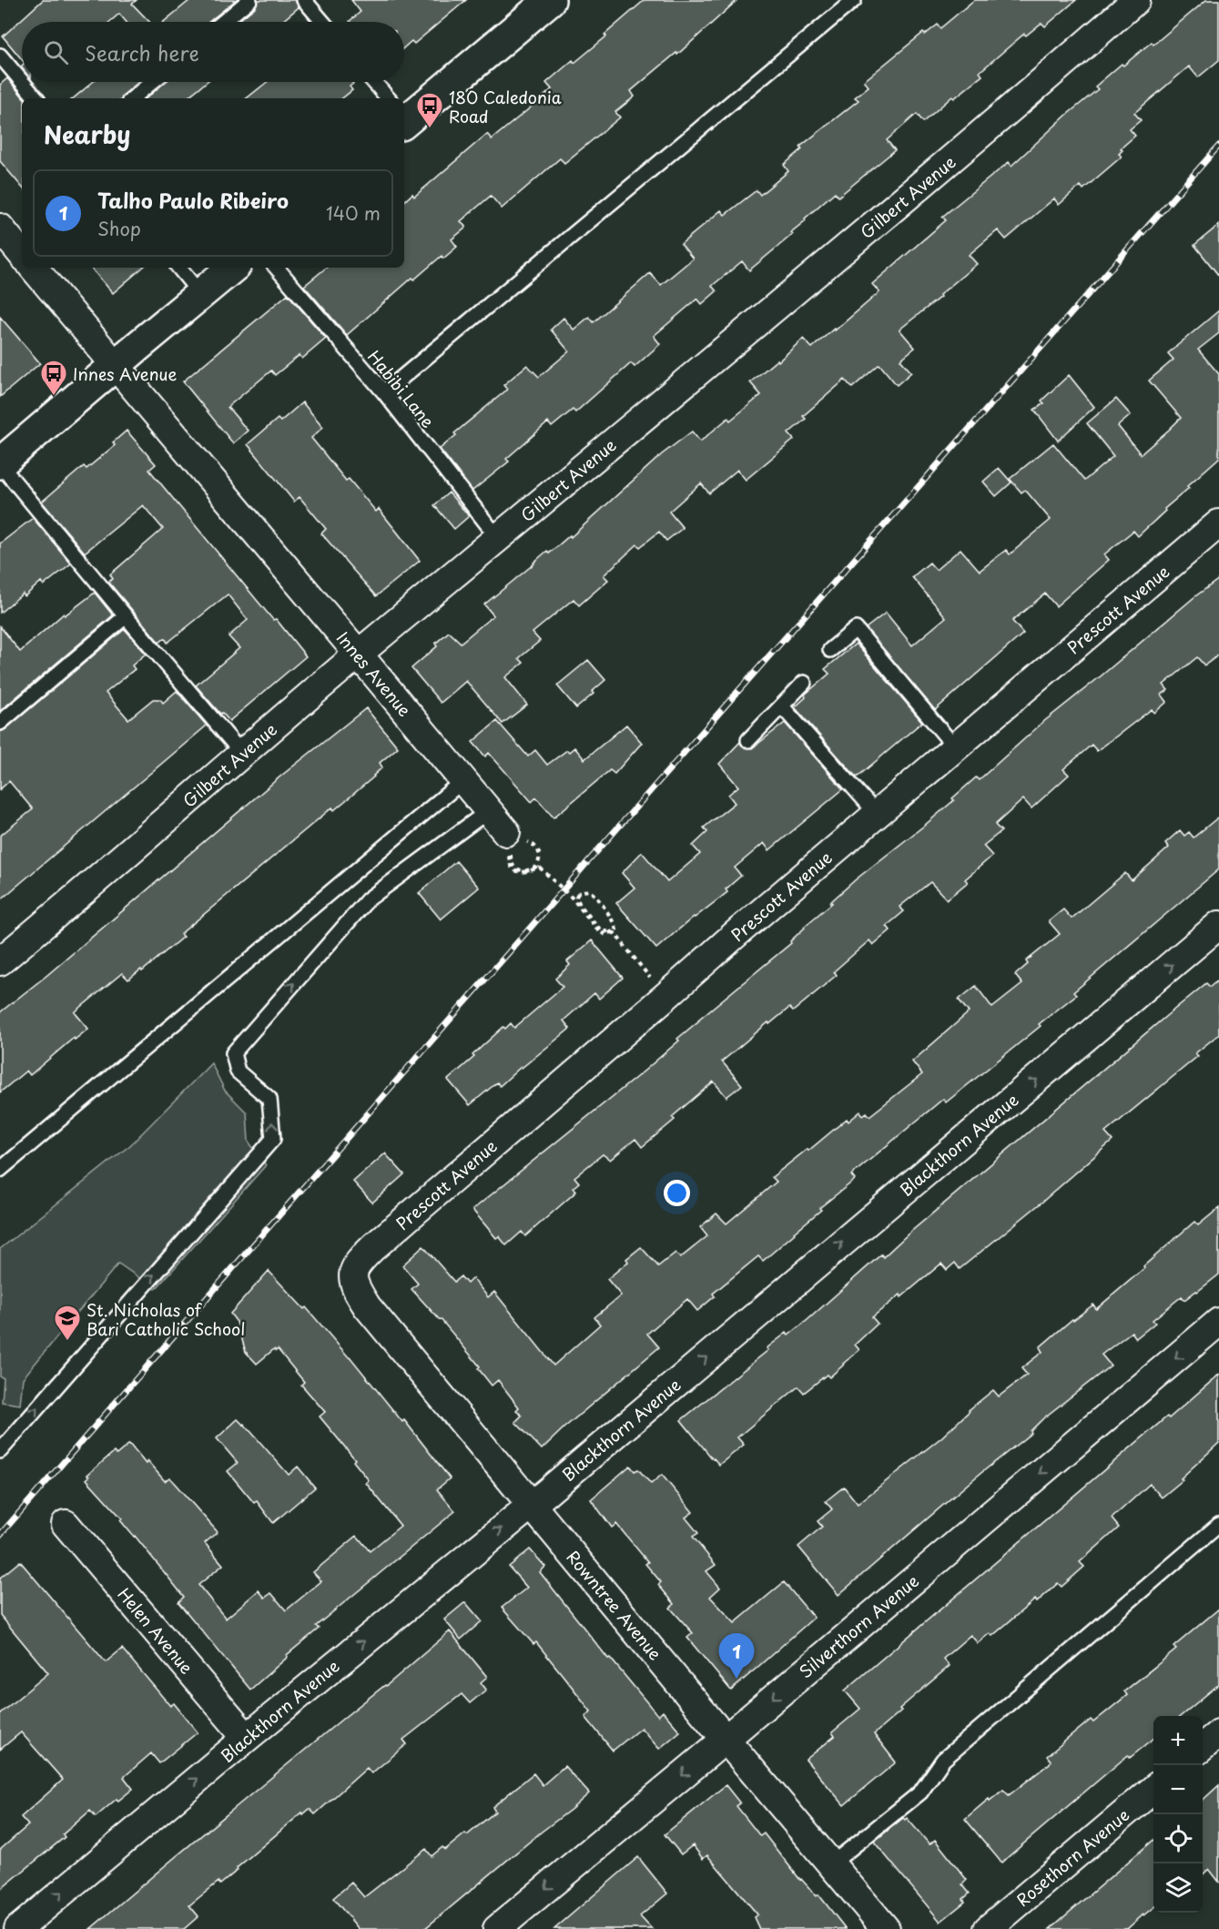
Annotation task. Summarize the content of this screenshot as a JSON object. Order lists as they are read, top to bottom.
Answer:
{
  "streets": {
    "street": [
      "Gilbert Avenue",
      "Prescott Avenue",
      "Innes Avenue",
      "Blackthorn Avenue",
      "Rowntree Avenue",
      "Silverthorn Avenue",
      "Helen Avenue",
      "Rosethorn Avenue"
    ],
    "lane": ["Habibi Lane"]
  },
  "crossings": [
    ["Gilbert Avenue", "Habibi Lane"],
    ["Gilbert Avenue", "Innes Avenue"],
    ["Prescott Avenue", "Rowntree Avenue"],
    ["Blackthorn Avenue", "Rowntree Avenue"],
    ["Blackthorn Avenue", "Helen Avenue"],
    ["Rowntree Avenue", "Silverthorn Avenue"]
  ],
  "one_way": ["Blackthorn Avenue", "Silverthorn Avenue"],
  "places": {
    "bus stop": ["180 Caledonia Road", "Innes Avenue"],
    "school or university": ["St. Nicholas of Bari Catholic School"]
  },
  "page": {
    "search": "Search here",
    "heading": "Nearby",
    "list": [
      {
        "mark": "1",
        "name": "Talho Paulo Ribeiro",
        "note": "Shop",
        "value": "140 m"
      }
    ],
    "pins": "1",
    "map_buttons": ["+", "−"]
  }
}
